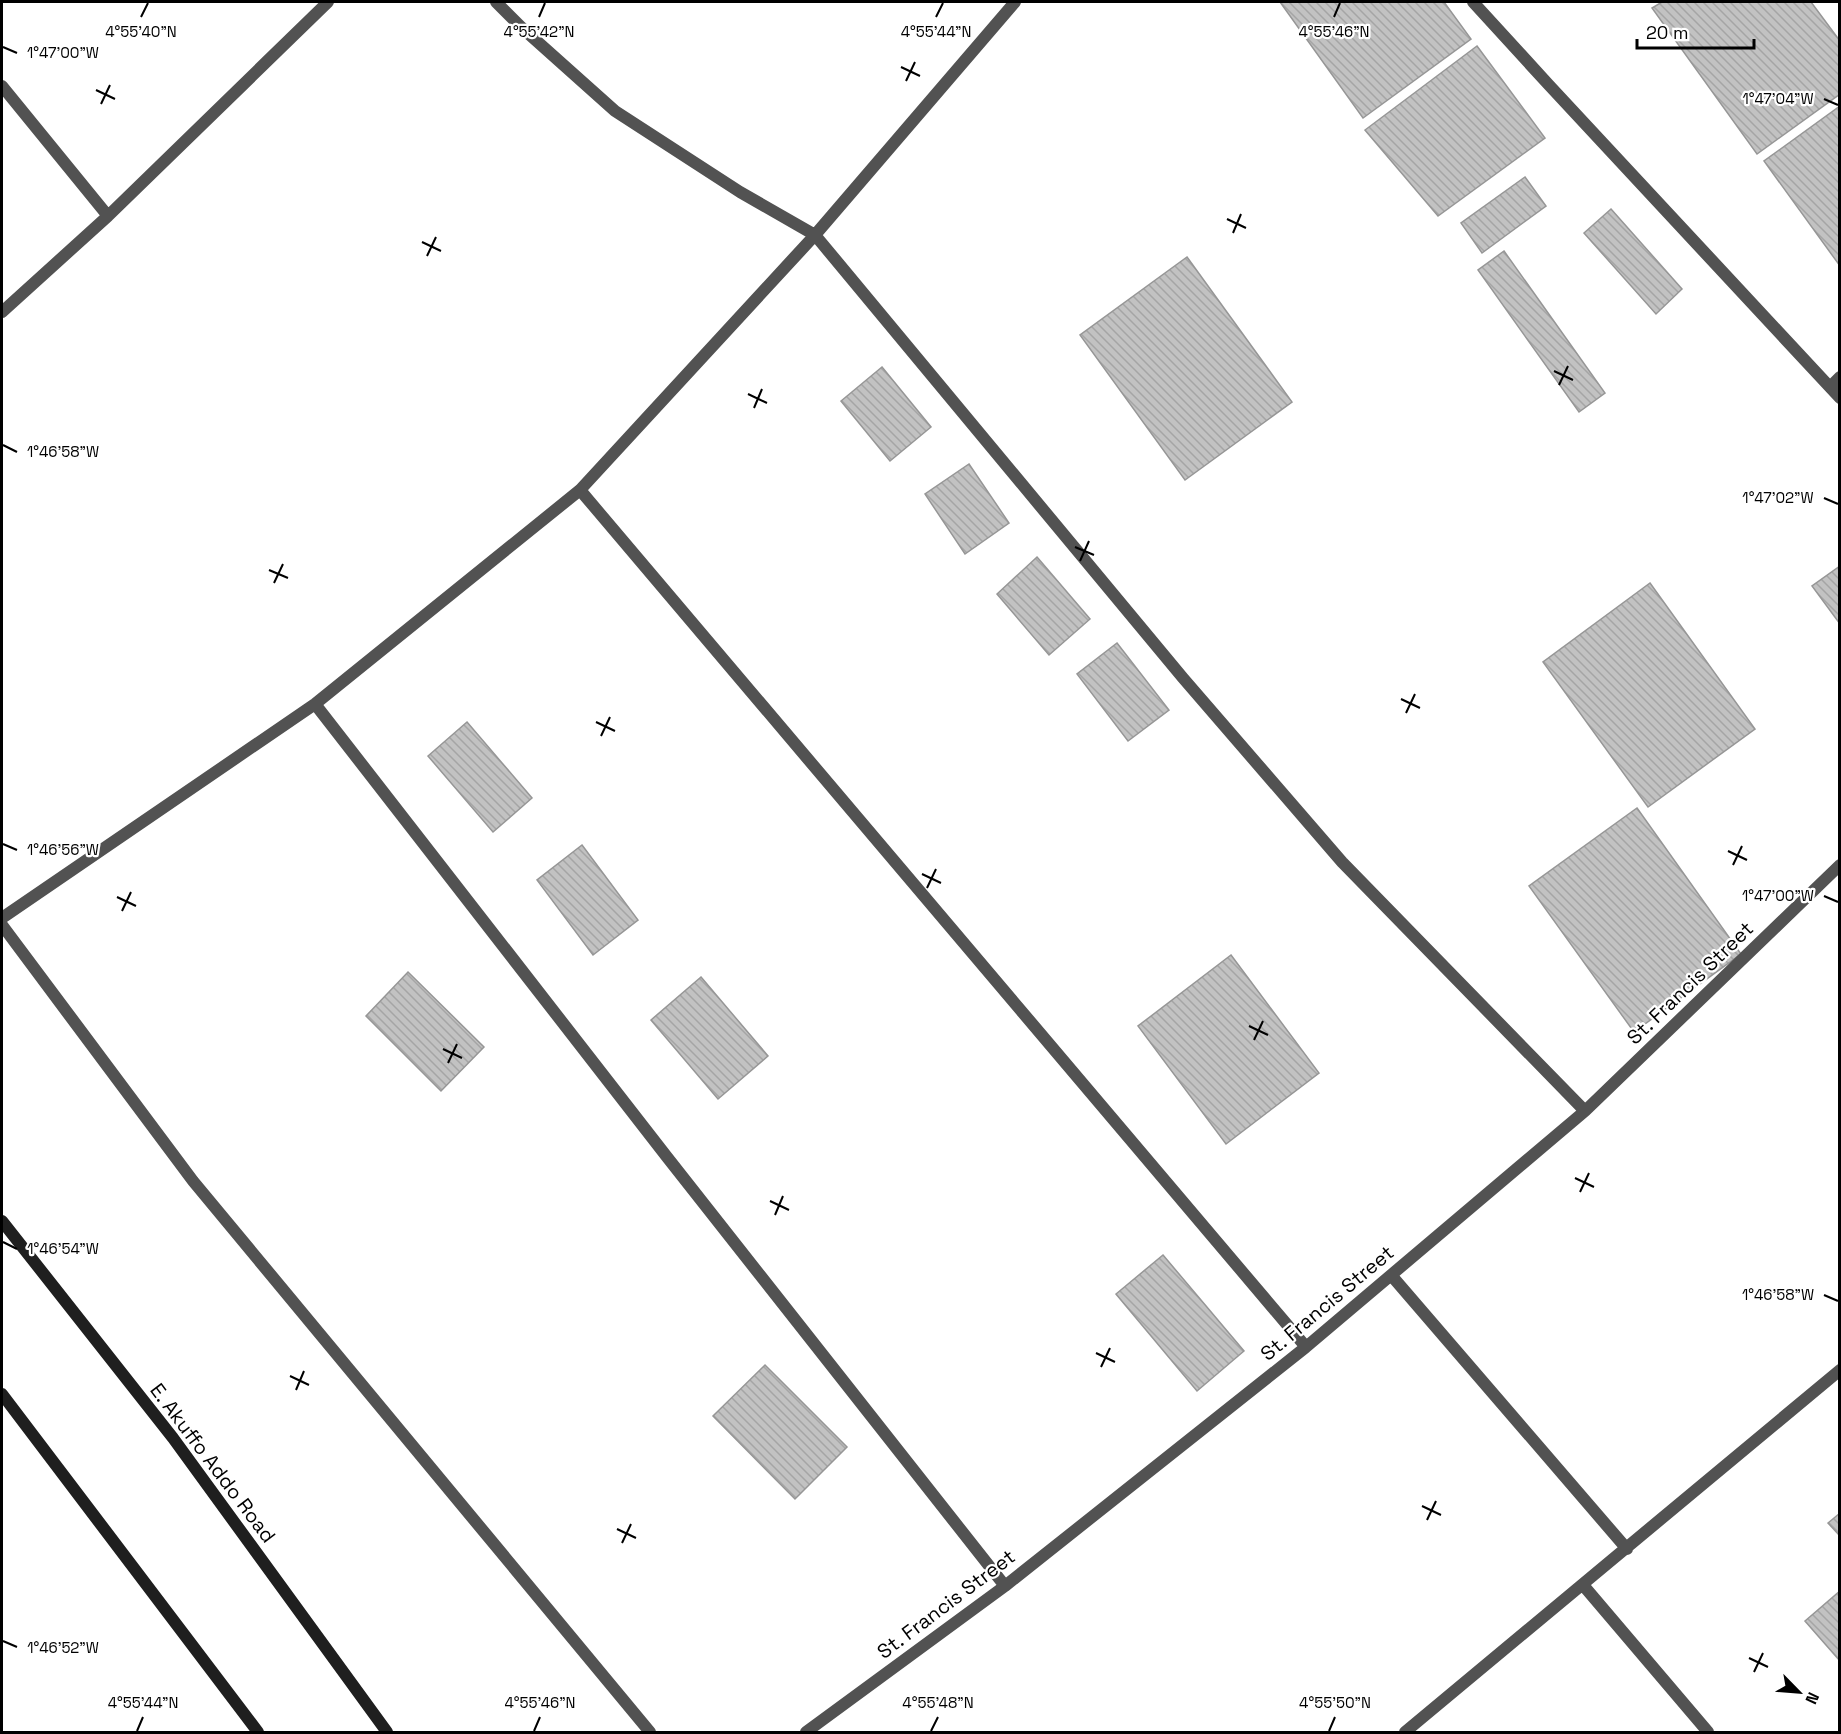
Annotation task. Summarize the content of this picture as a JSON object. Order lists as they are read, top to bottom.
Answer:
{
  "streets": {
    "main road": ["E. Akuffo Addo Road"],
    "street": ["St. Francis Street"]
  },
  "scale_bar": "20 m",
  "north": "bottom right",
  "coordinates": [
    "4°55'40\"N",
    "4°55'42\"N",
    "4°55'44\"N",
    "4°55'46\"N",
    "1°47'00\"W",
    "1°47'04\"W",
    "1°46'58\"W",
    "1°47'02\"W",
    "1°46'56\"W",
    "1°46'54\"W",
    "1°46'52\"W",
    "4°55'48\"N",
    "4°55'50\"N"
  ]
}
